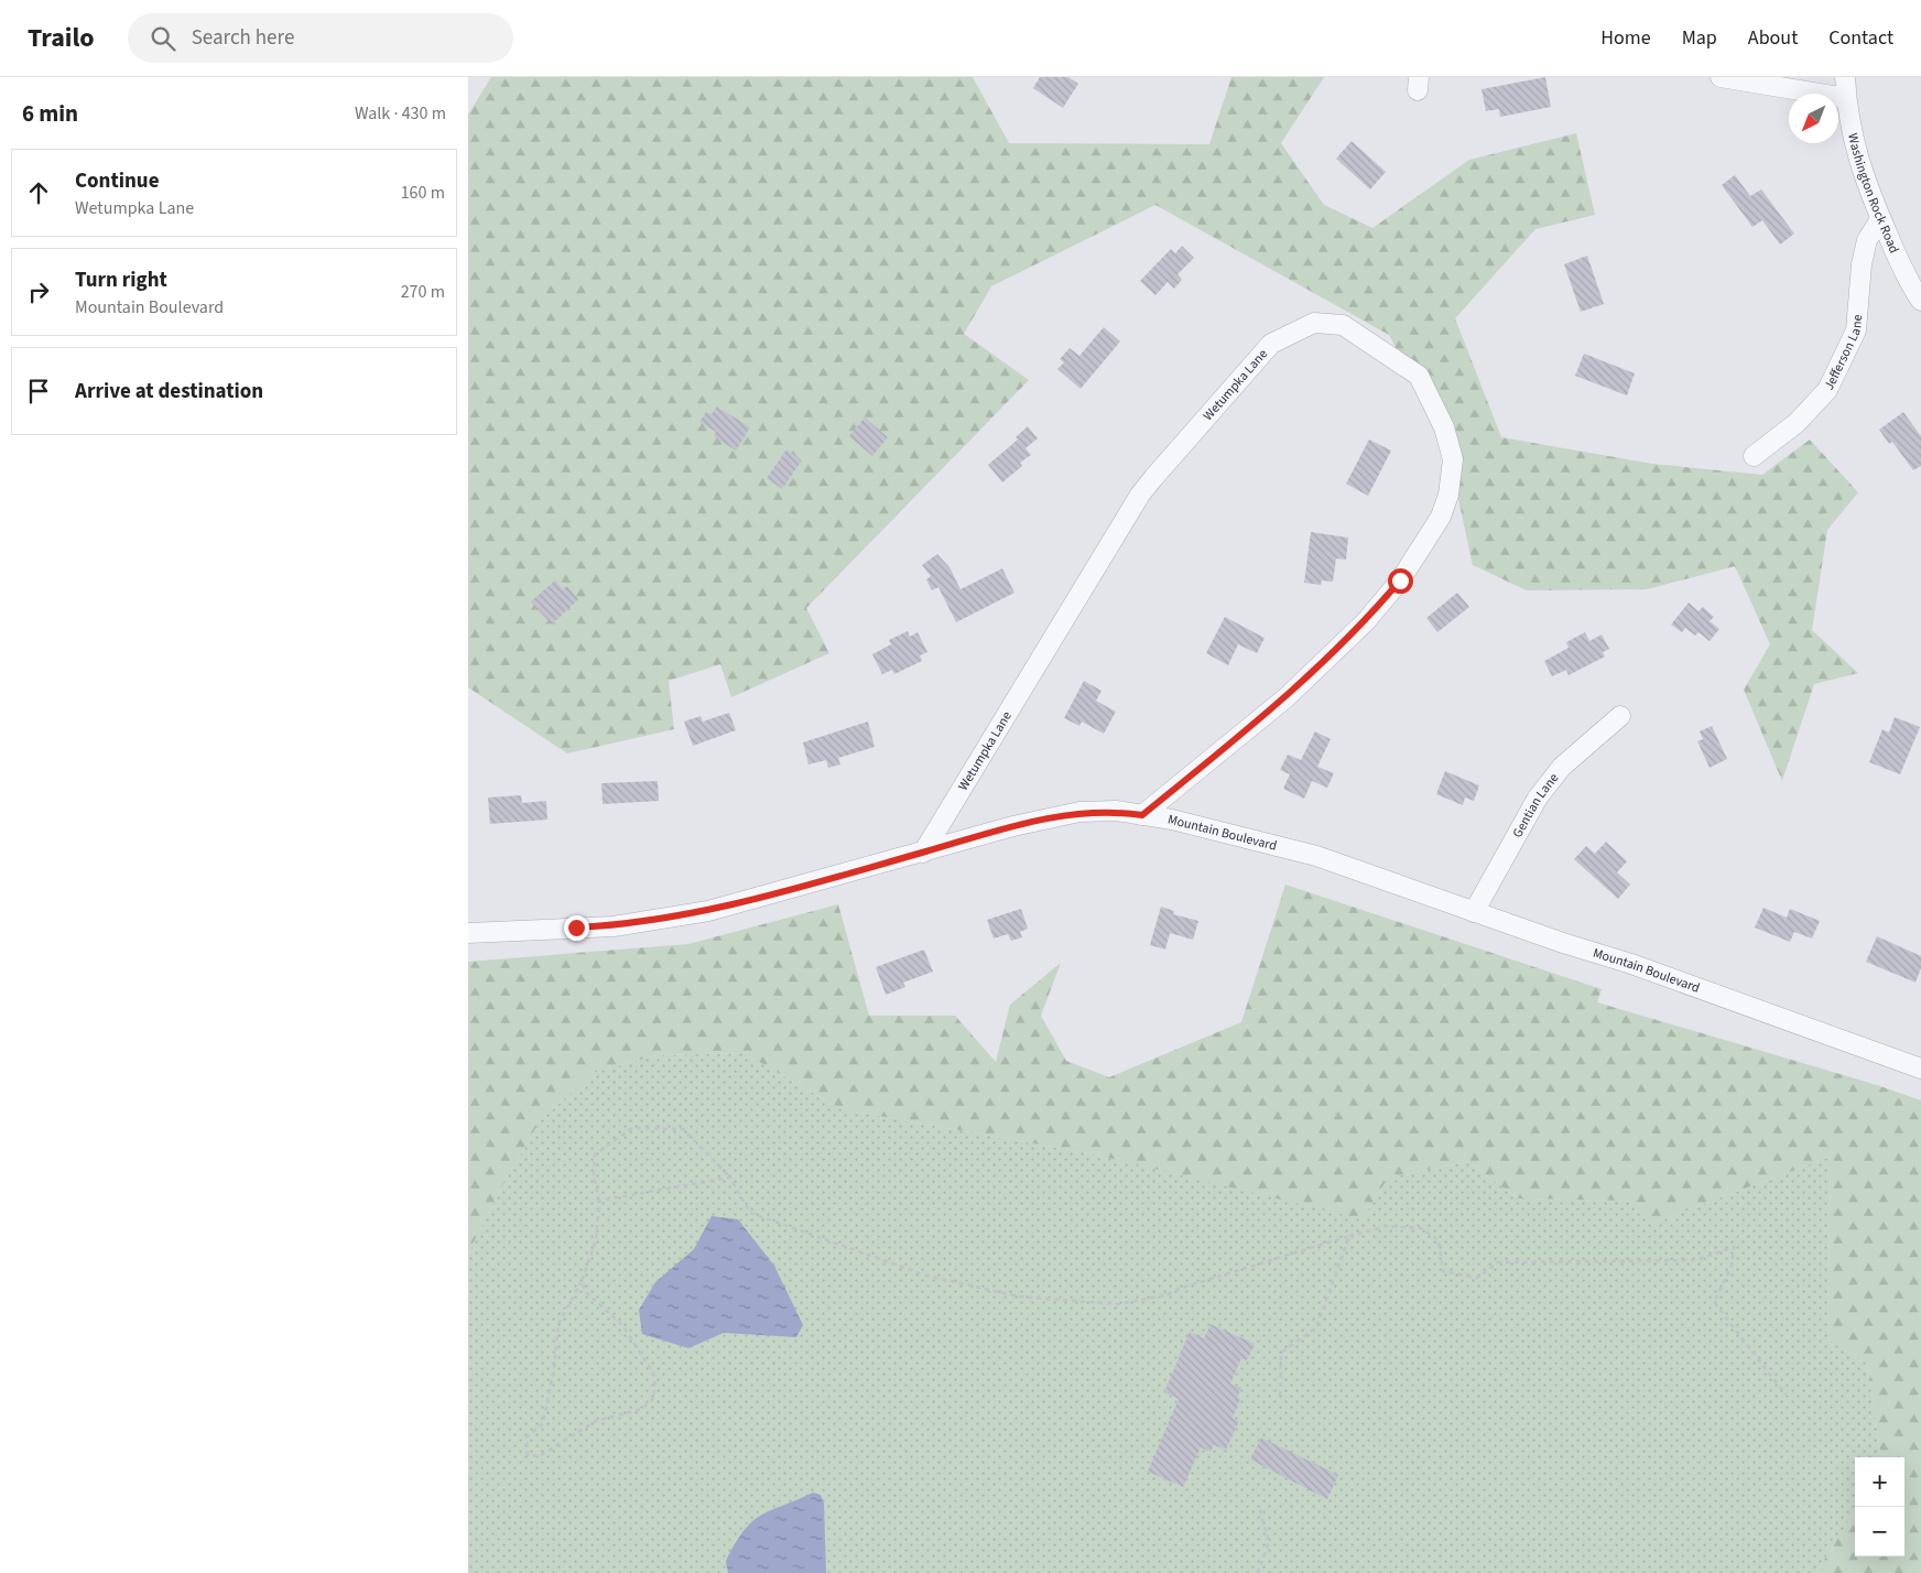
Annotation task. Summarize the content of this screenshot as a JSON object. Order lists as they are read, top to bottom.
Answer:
{
  "streets": {
    "street": [
      "Washington Rock Road",
      "Jefferson Lane",
      "Wetumpka Lane",
      "Gentian Lane",
      "Mountain Boulevard"
    ]
  },
  "crossings": [
    ["Washington Rock Road", "Jefferson Lane"],
    ["Wetumpka Lane", "Mountain Boulevard"],
    ["Gentian Lane", "Mountain Boulevard"]
  ],
  "north": "bottom left",
  "page": {
    "header": "Trailo",
    "search": "Search here",
    "nav": [
      "Home",
      "Map",
      "About",
      "Contact"
    ],
    "heading": ["6 min", "Walk · 430 m"],
    "list": [
      ["Continue", "Wetumpka Lane", "160 m"],
      ["Turn right", "Mountain Boulevard", "270 m"],
      "Arrive at destination"
    ],
    "map_buttons": ["+", "−"]
  }
}
